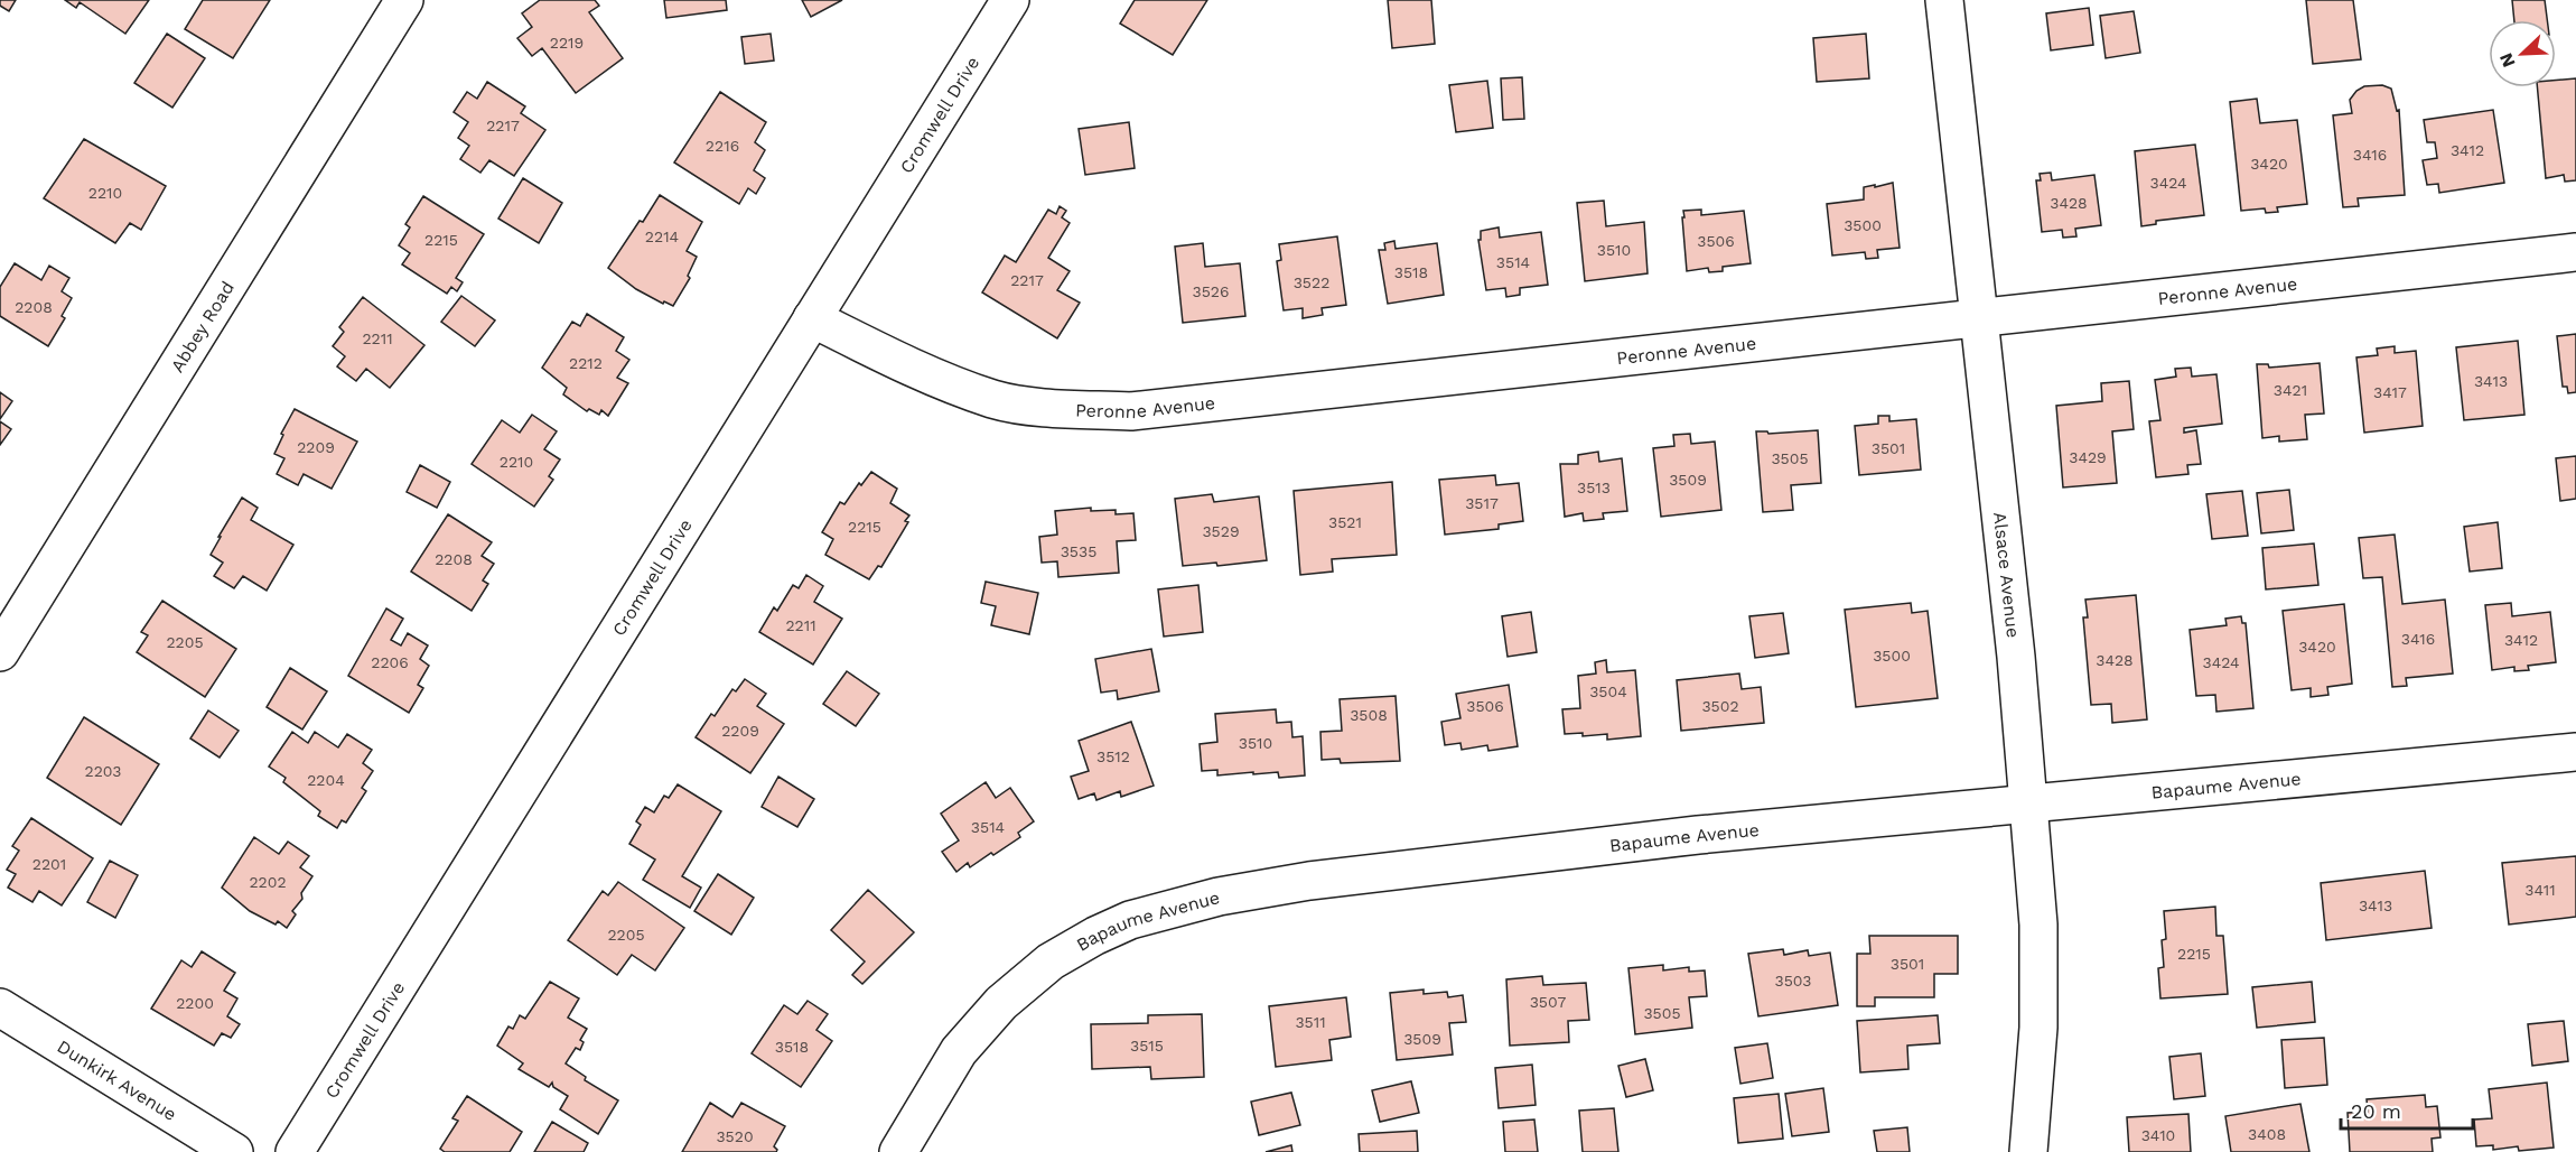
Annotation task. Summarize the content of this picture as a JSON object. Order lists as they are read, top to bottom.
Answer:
{
  "streets": {
    "street": [
      "Cromwell Drive",
      "Peronne Avenue",
      "Abbey Road",
      "Alsace Avenue",
      "Bapaume Avenue",
      "Dunkirk Avenue"
    ]
  },
  "crossings": [
    ["Cromwell Drive", "Peronne Avenue"],
    ["Peronne Avenue", "Alsace Avenue"],
    ["Alsace Avenue", "Bapaume Avenue"]
  ],
  "house_numbers": [
    "2219",
    "2217",
    "2216",
    "3412",
    "3416",
    "3420",
    "3424",
    "2210",
    "3428",
    "3500",
    "2214",
    "2215",
    "3506",
    "3510",
    "3514",
    "3518",
    "2217",
    "3522",
    "3526",
    "2208",
    "2211",
    "2212",
    "3413",
    "3421",
    "3417",
    "2209",
    "3501",
    "3429",
    "3505",
    "2210",
    "3509",
    "3513",
    "3517",
    "3521",
    "2215",
    "3529",
    "3535",
    "2208",
    "2211",
    "3416",
    "3412",
    "2205",
    "3420",
    "3500",
    "3428",
    "2206",
    "3424",
    "3504",
    "3506",
    "3502",
    "3508",
    "2209",
    "3510",
    "3512",
    "2203",
    "2204",
    "3514",
    "2201",
    "2202",
    "3411",
    "3413",
    "2205",
    "2215",
    "3501",
    "3503",
    "3507",
    "2200",
    "3505",
    "3511",
    "3509",
    "3515",
    "3518",
    "3408",
    "3410",
    "3520"
  ],
  "scale_bar": "20 m",
  "north": "bottom left"
}
